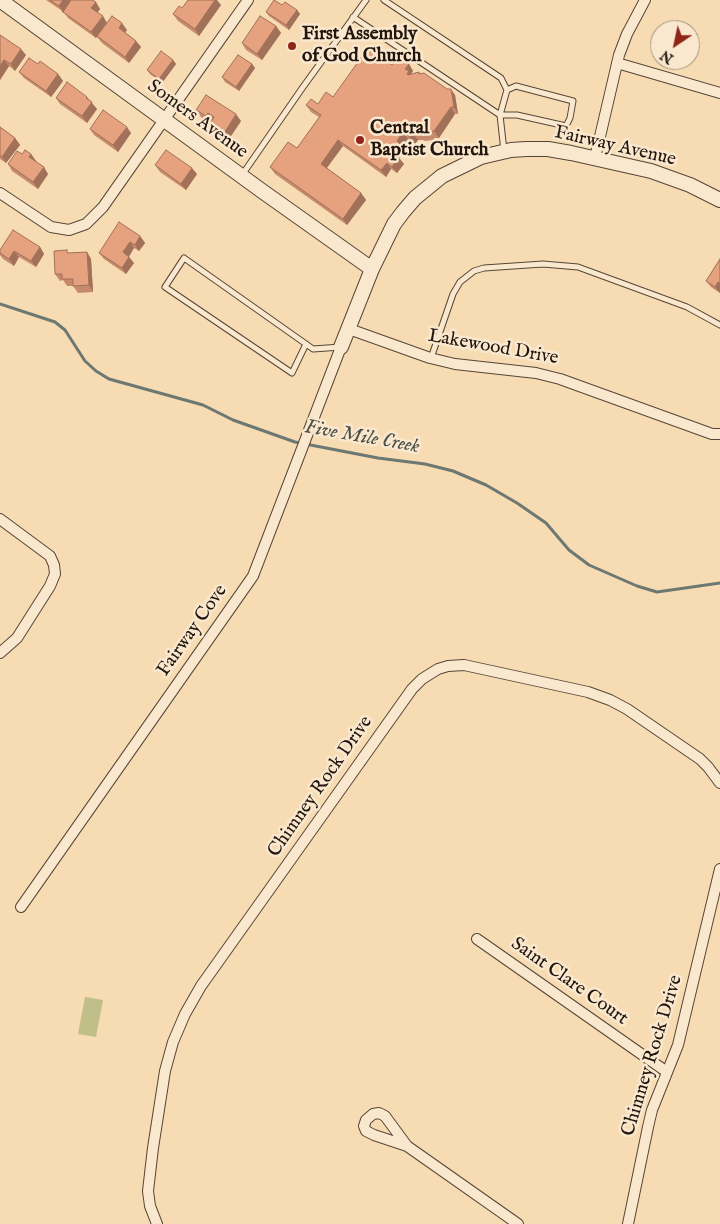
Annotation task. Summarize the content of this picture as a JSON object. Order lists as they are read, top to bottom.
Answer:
{
  "streets": {
    "street": [
      "Somers Avenue",
      "Fairway Avenue",
      "Lakewood Drive",
      "Fairway Cove",
      "Chimney Rock Drive",
      "Saint Clare Court"
    ]
  },
  "crossings": [
    ["Somers Avenue", "Fairway Avenue"],
    ["Chimney Rock Drive", "Saint Clare Court"]
  ],
  "water": ["Five Mile Creek"],
  "places": ["First Assembly of God Church", "Central Baptist Church"],
  "north": "bottom left"
}
